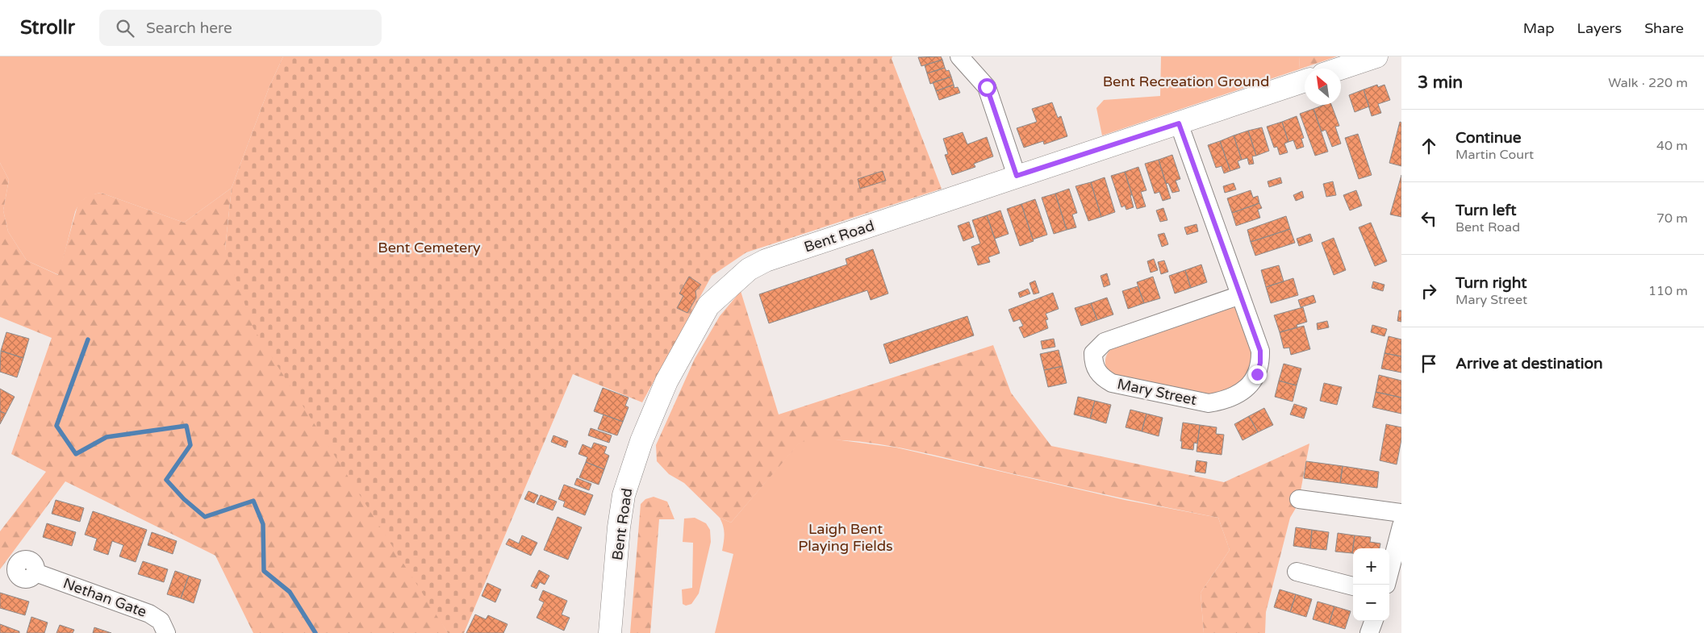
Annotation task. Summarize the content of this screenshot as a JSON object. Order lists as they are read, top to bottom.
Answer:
{
  "streets": {
    "street": ["Bent Road", "Mary Street", "Nethan Gate"]
  },
  "crossings": [
    ["Bent Road", "Mary Street"]
  ],
  "parks": ["Bent Recreation Ground", "Bent Cemetery", "Laigh Bent Playing Fields"],
  "north": "top left",
  "page": {
    "header": "Strollr",
    "search": "Search here",
    "nav": ["Map", "Layers", "Share"],
    "heading": ["3 min", "Walk · 220 m"],
    "list": [
      ["Continue", "Martin Court", "40 m"],
      ["Turn left", "Bent Road", "70 m"],
      ["Turn right", "Mary Street", "110 m"],
      "Arrive at destination"
    ],
    "map_buttons": ["+", "−"]
  }
}
